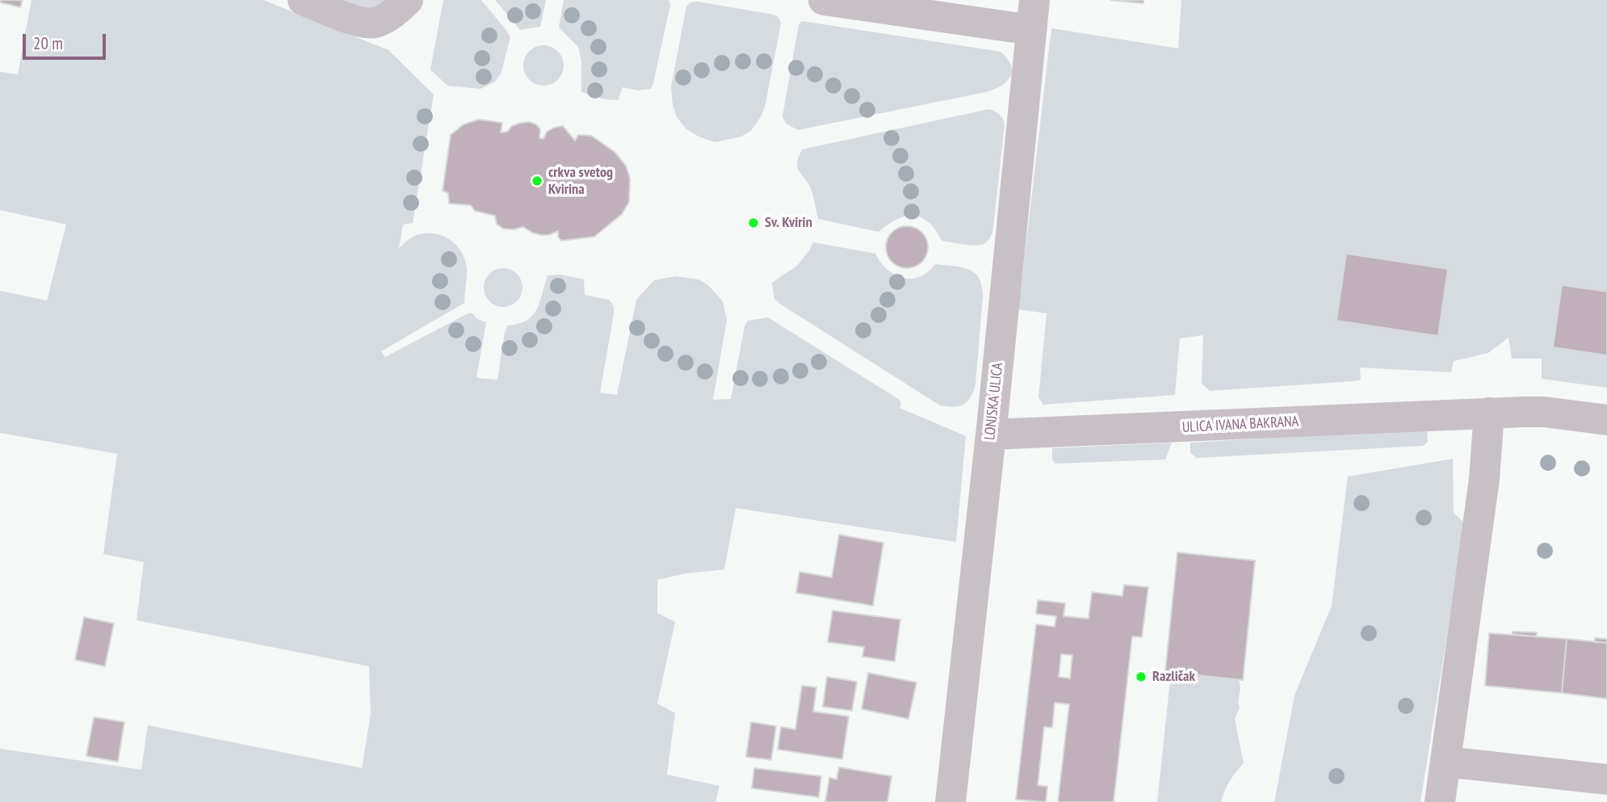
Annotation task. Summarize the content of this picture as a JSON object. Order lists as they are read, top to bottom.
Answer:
{
  "streets": {
    "street": ["LONJSKA ULICA", "ULICA IVANA BAKRANA"]
  },
  "crossings": [
    ["LONJSKA ULICA", "ULICA IVANA BAKRANA"]
  ],
  "places": ["crkva svetog Kvirina", "Sv. Kvirin", "Različak"],
  "scale_bar": "20 m"
}
